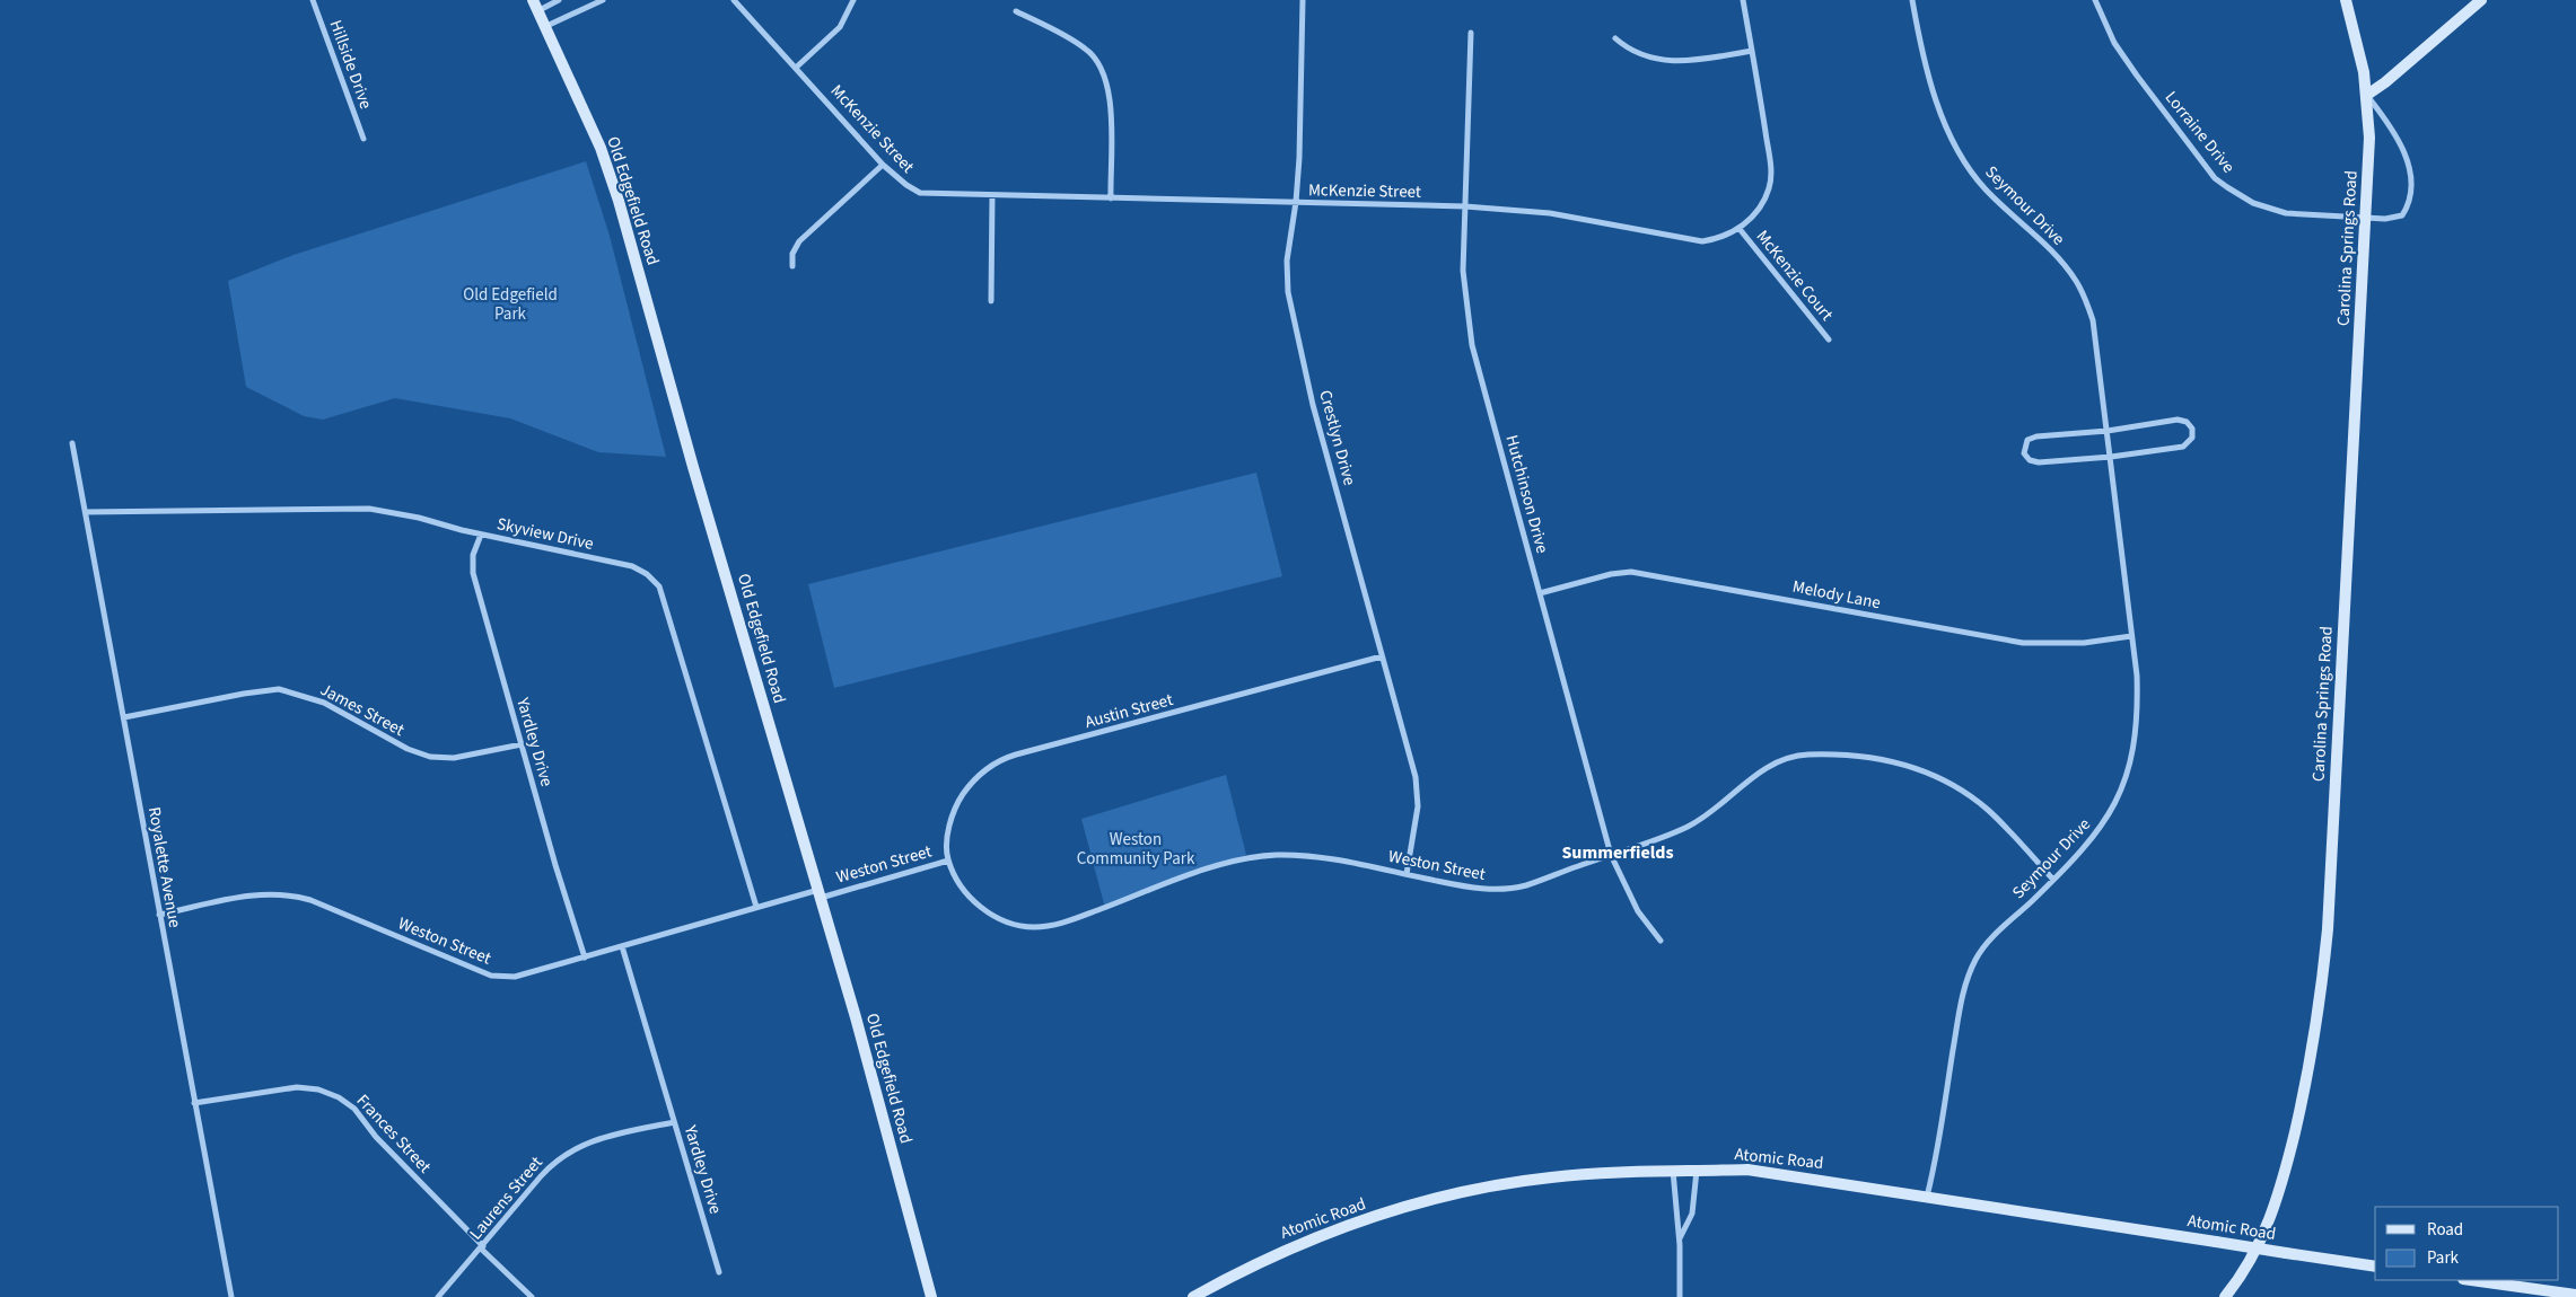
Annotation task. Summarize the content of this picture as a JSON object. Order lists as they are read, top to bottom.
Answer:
{
  "streets": {
    "street": [
      "Hillside Drive",
      "McKenzie Street",
      "Lorraine Drive",
      "Old Edgefield Road",
      "Seymour Drive",
      "Carolina Springs Road",
      "McKenzie Court",
      "Crestlyn Drive",
      "Hutchinson Drive",
      "Skyview Drive",
      "Melody Lane",
      "James Street",
      "Austin Street",
      "Yardley Drive",
      "Weston Street",
      "Royalette Avenue",
      "Frances Street",
      "Atomic Road",
      "Laurens Street"
    ]
  },
  "crossings": [
    ["McKenzie Street", "McKenzie Court"],
    ["McKenzie Street", "Crestlyn Drive"],
    ["McKenzie Street", "Hutchinson Drive"],
    ["Lorraine Drive", "Carolina Springs Road"],
    ["Old Edgefield Road", "Weston Street"],
    ["Seymour Drive", "Melody Lane"],
    ["Seymour Drive", "Weston Street"],
    ["Seymour Drive", "Atomic Road"],
    ["Crestlyn Drive", "Austin Street"],
    ["Crestlyn Drive", "Weston Street"],
    ["Hutchinson Drive", "Melody Lane"],
    ["Hutchinson Drive", "Weston Street"],
    ["Skyview Drive", "Yardley Drive"],
    ["Skyview Drive", "Weston Street"],
    ["Skyview Drive", "Royalette Avenue"],
    ["James Street", "Yardley Drive"],
    ["James Street", "Royalette Avenue"],
    ["Austin Street", "Weston Street"],
    ["Yardley Drive", "Weston Street"],
    ["Yardley Drive", "Laurens Street"],
    ["Weston Street", "Royalette Avenue"],
    ["Royalette Avenue", "Frances Street"],
    ["Frances Street", "Laurens Street"]
  ],
  "districts": ["Summerfields"],
  "parks": ["Old Edgefield Park", "Weston Community Park"],
  "legend": ["Road", "Park"]
}
